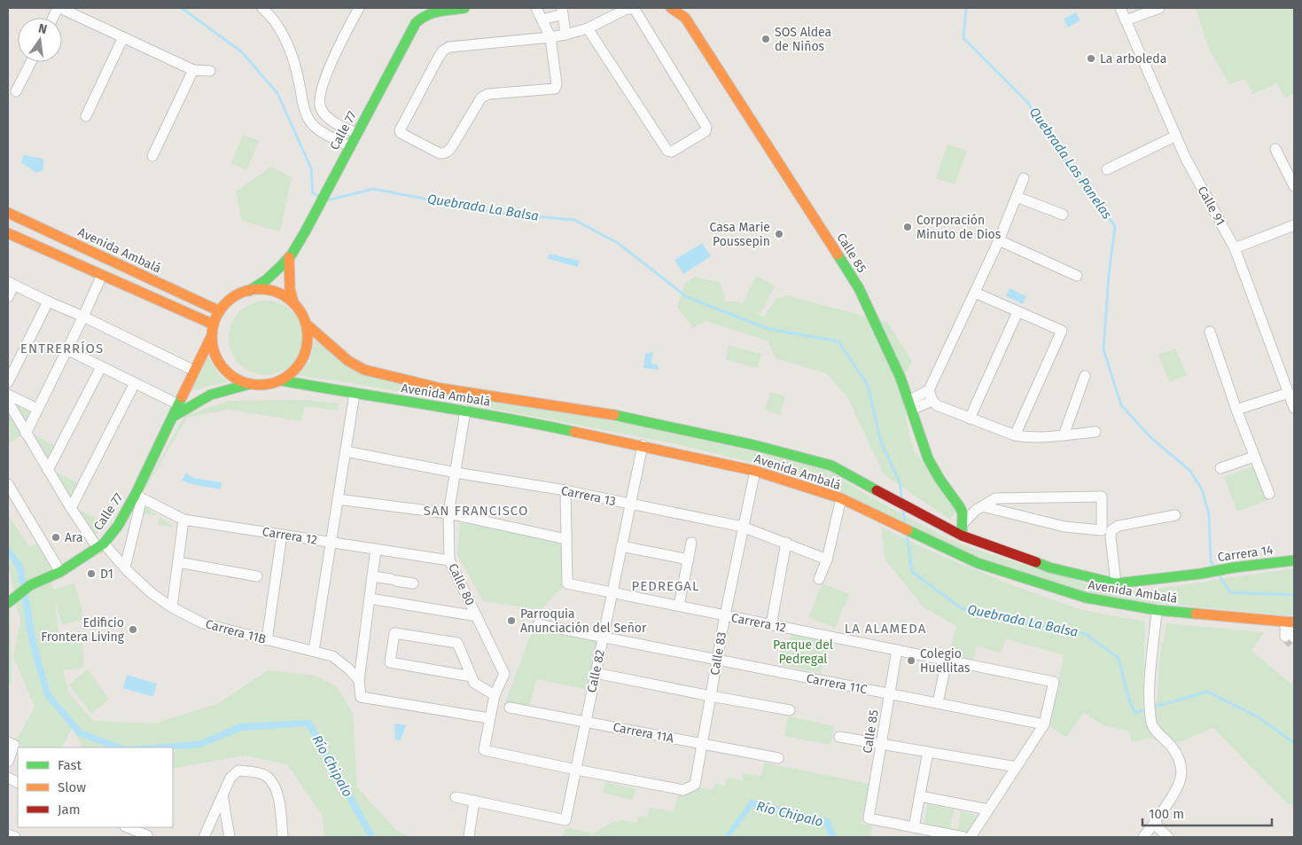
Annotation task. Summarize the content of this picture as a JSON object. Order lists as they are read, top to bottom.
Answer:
{
  "streets": {
    "main road": [
      "Calle 77",
      "Avenida Ambalá",
      "Calle 85",
      "Carrera 14"
    ],
    "street": [
      "Calle 91",
      "Carrera 13",
      "Carrera 12",
      "Calle 80",
      "Carrera 11B",
      "Calle 83",
      "Calle 82",
      "Carrera 11C",
      "Carrera 11A"
    ]
  },
  "crossings": [
    ["Calle 77", "Avenida Ambalá"],
    ["Calle 77", "Carrera 12"],
    ["Calle 77", "Carrera 11B"],
    ["Avenida Ambalá", "Calle 85"],
    ["Avenida Ambalá", "Carrera 14"],
    ["Avenida Ambalá", "Calle 80"],
    ["Avenida Ambalá", "Calle 83"],
    ["Avenida Ambalá", "Calle 82"],
    ["Calle 85", "Carrera 12"],
    ["Calle 85", "Carrera 11C"],
    ["Carrera 13", "Carrera 12"],
    ["Carrera 13", "Calle 80"],
    ["Carrera 13", "Calle 83"],
    ["Carrera 13", "Calle 82"],
    ["Carrera 12", "Calle 80"],
    ["Carrera 12", "Calle 83"],
    ["Carrera 12", "Calle 82"],
    ["Carrera 12", "Carrera 11C"],
    ["Calle 80", "Calle 83"],
    ["Calle 80", "Calle 82"],
    ["Calle 83", "Calle 82"],
    ["Calle 83", "Carrera 11C"],
    ["Calle 83", "Carrera 11A"],
    ["Calle 82", "Carrera 11C"],
    ["Calle 82", "Carrera 11A"]
  ],
  "districts": [
    "ENTRERRÍOS",
    "SAN FRANCISCO",
    "PEDREGAL",
    "LA ALAMEDA"
  ],
  "water": ["Quebrada Las Panelas", "Quebrada La Balsa", "Río Chipalo"],
  "parks": ["Parque del Pedregal"],
  "places": [
    "SOS Aldea de Niños",
    "La arboleda",
    "Corporación Minuto de Dios",
    "Casa Marie Poussepin",
    "Ara",
    "D1",
    "Parroquia Anunciación del Señor",
    "Edificio Frontera Living",
    "Colegio Huellitas"
  ],
  "legend": ["Fast", "Slow", "Jam"],
  "scale_bar": "100 m",
  "north": "top"
}
